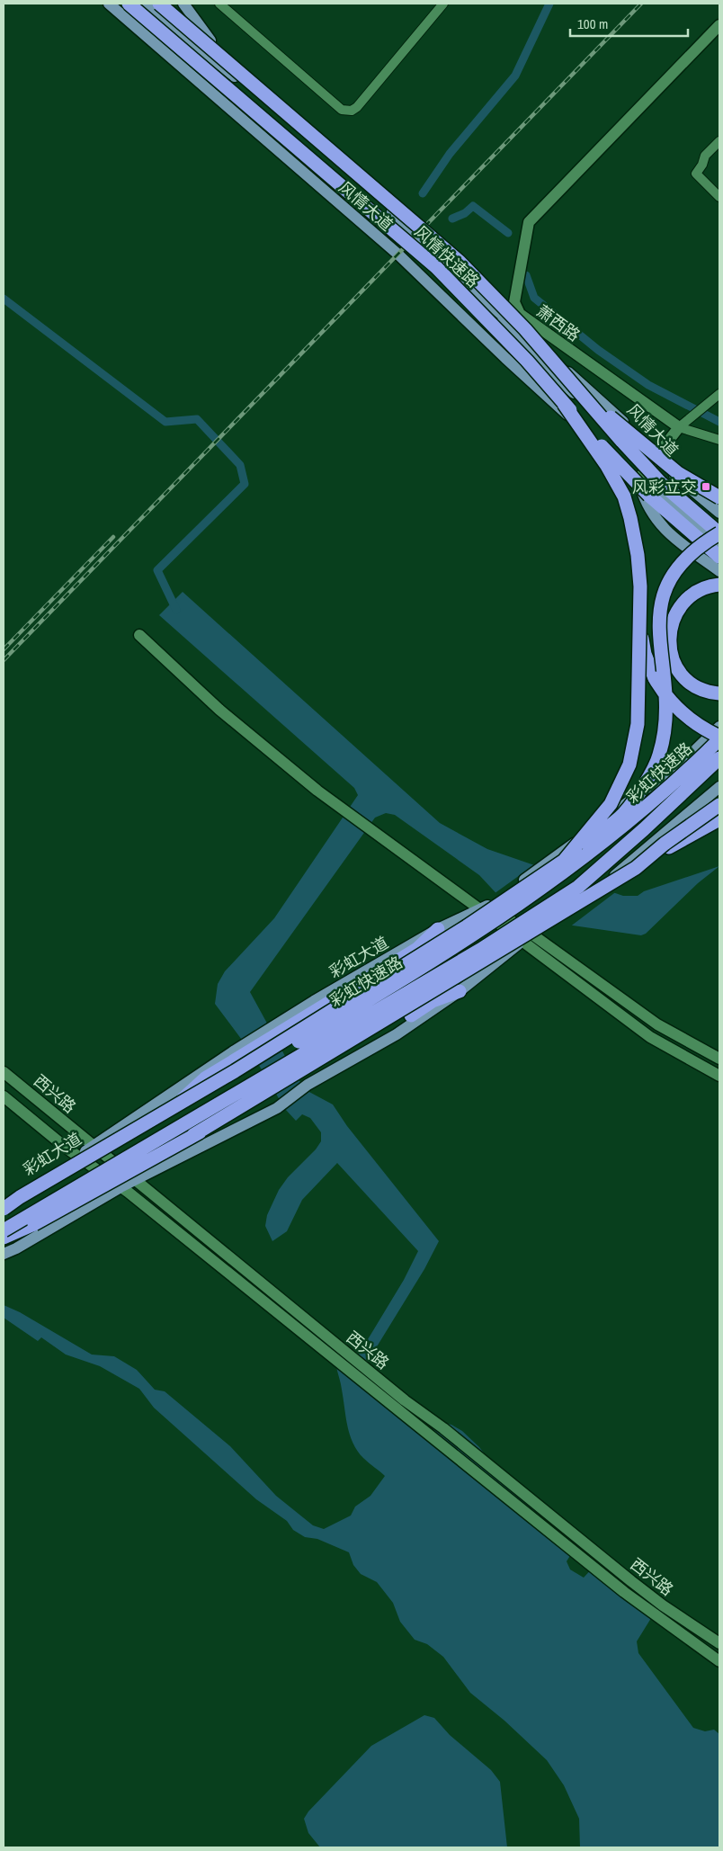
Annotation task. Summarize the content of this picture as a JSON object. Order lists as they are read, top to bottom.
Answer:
{
  "streets": {
    "highway": ["风情快速路", "彩虹快速路"],
    "main road": [
      "风情大道",
      "萧西路",
      "彩虹大道",
      "西兴路"
    ]
  },
  "crossings": [
    ["彩虹大道", "西兴路"]
  ],
  "places": {
    "transit": ["风彩立交"]
  },
  "scale_bar": "100 m"
}
